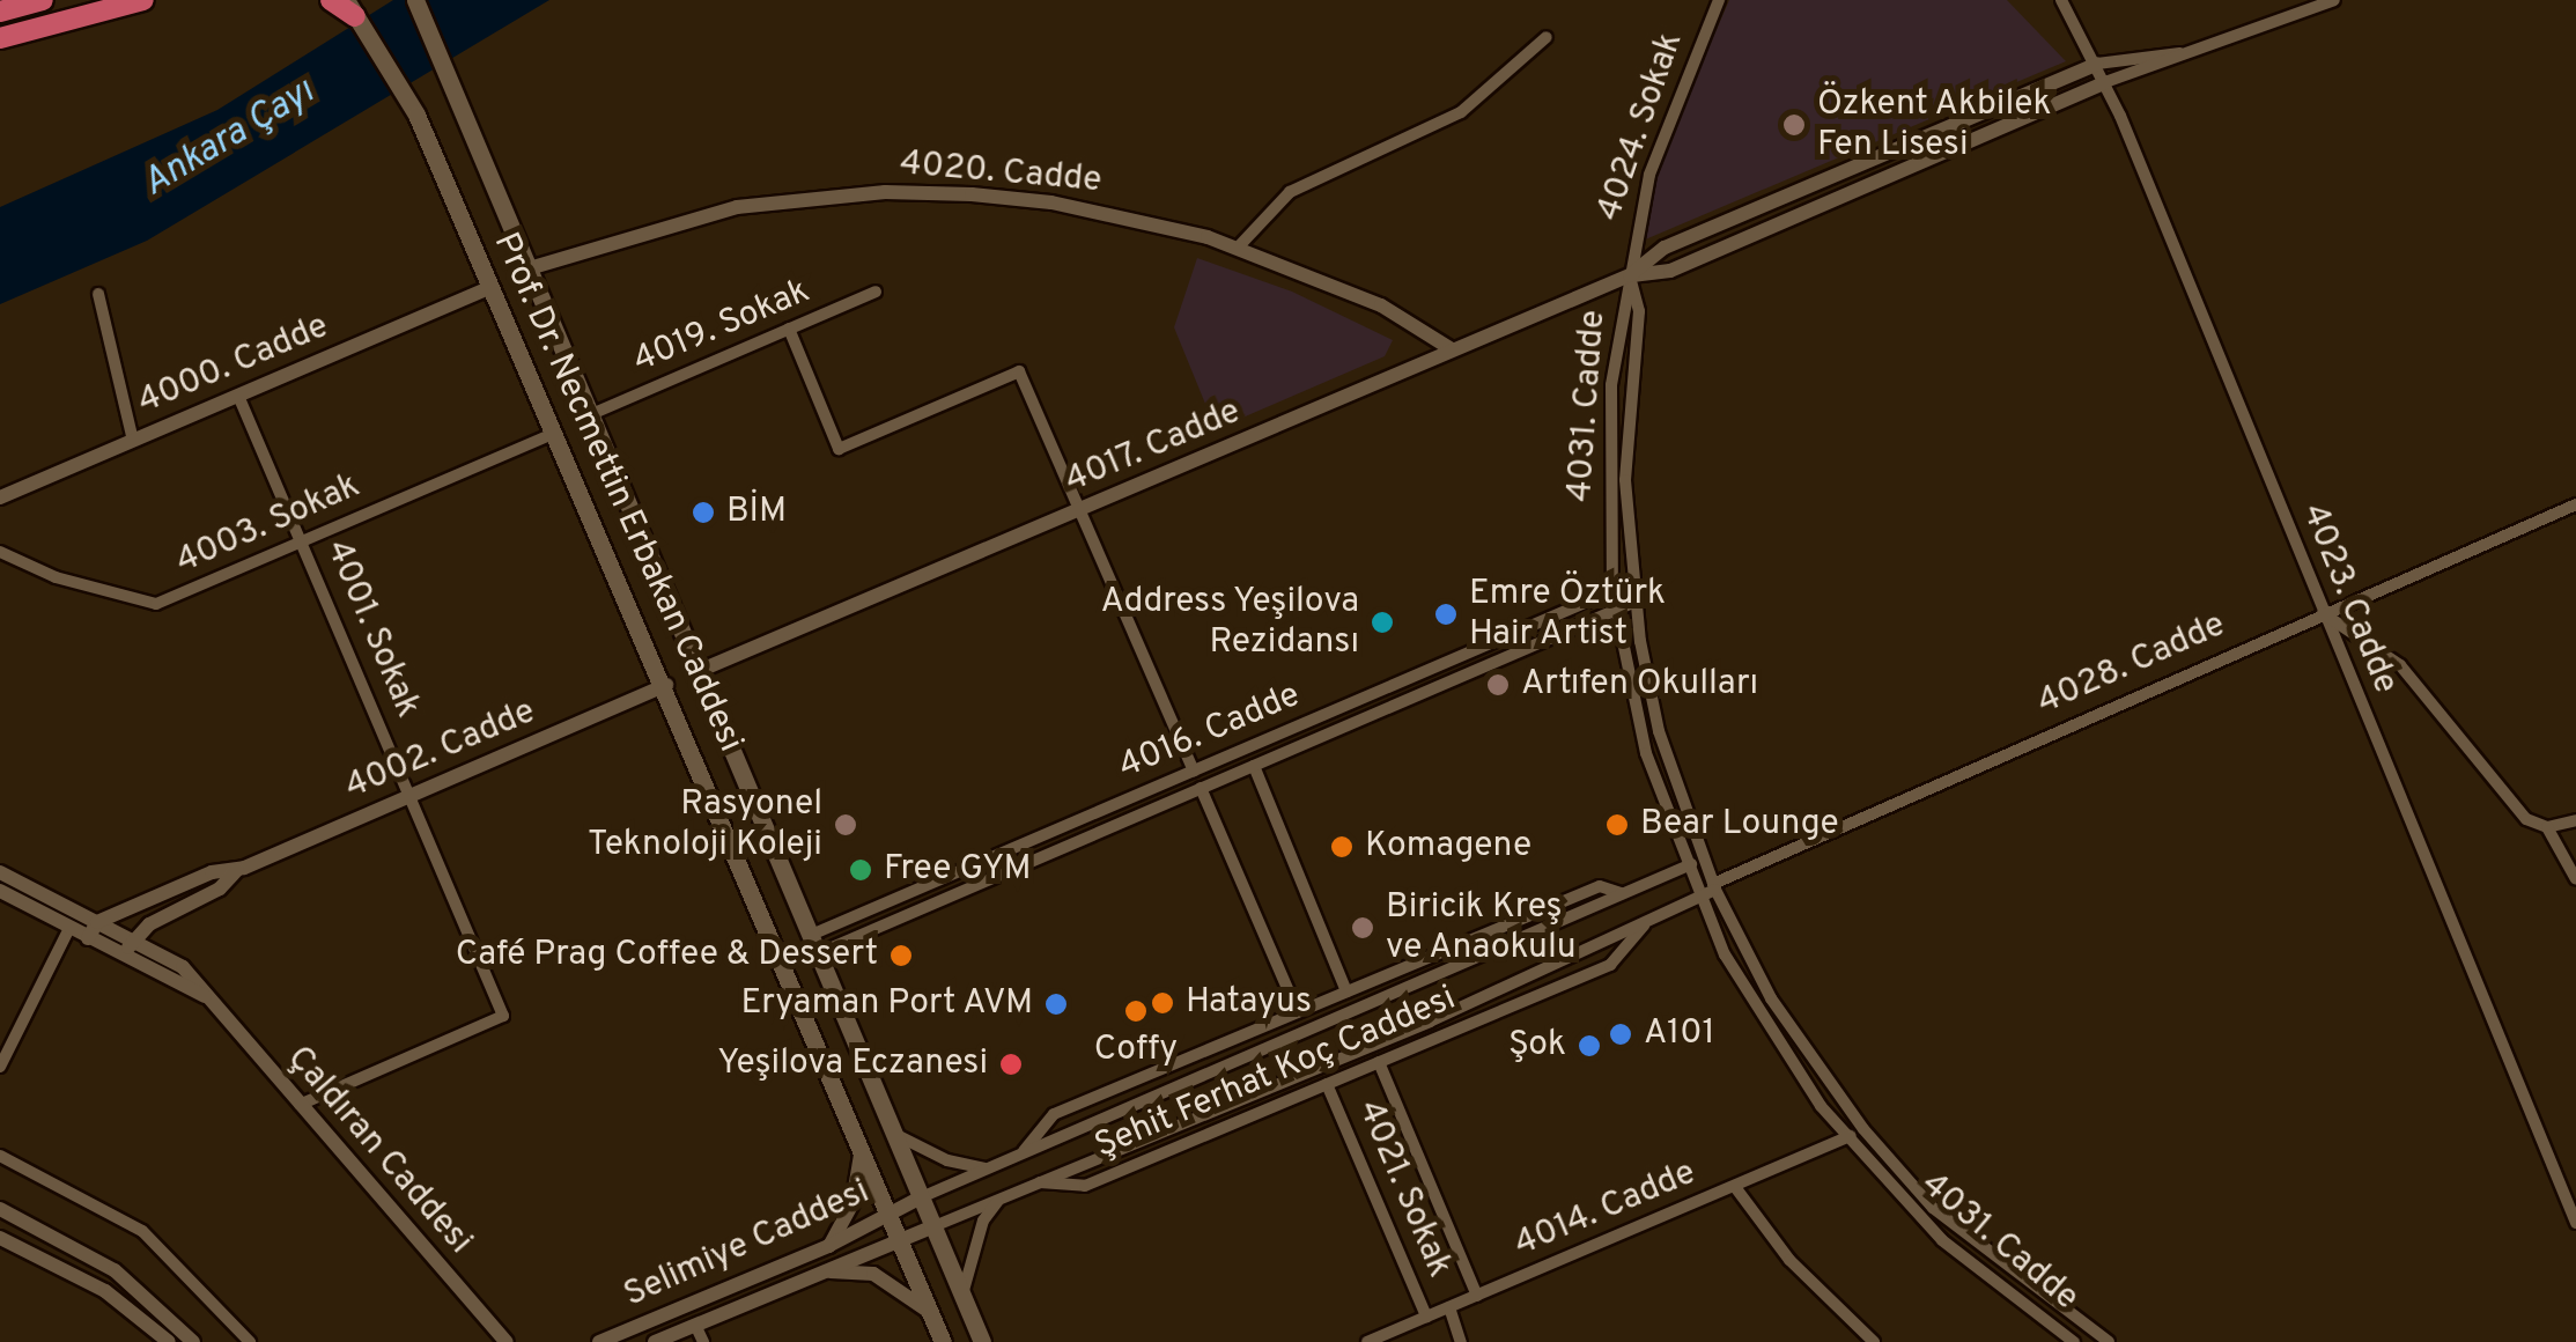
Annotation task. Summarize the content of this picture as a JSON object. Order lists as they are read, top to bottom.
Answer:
{
  "streets": {
    "main road": ["Prof. Dr. Necmettin Erbakan Caddesi"],
    "street": [
      "4024. Sokak",
      "4020. Cadde",
      "4019. Sokak",
      "4000. Cadde",
      "4031. Cadde",
      "4017. Cadde",
      "4003. Sokak",
      "4023. Cadde",
      "4001. Sokak",
      "4028. Cadde",
      "4016. Cadde",
      "4002. Cadde",
      "Şehit Ferhat Koç Caddesi",
      "Çaldıran Caddesi",
      "4021. Sokak",
      "4014. Cadde",
      "Selimiye Caddesi"
    ]
  },
  "crossings": [
    ["4024. Sokak", "4031. Cadde"],
    ["4024. Sokak", "4017. Cadde"],
    ["4020. Cadde", "4017. Cadde"],
    ["4020. Cadde", "Prof. Dr. Necmettin Erbakan Caddesi"],
    ["4019. Sokak", "Prof. Dr. Necmettin Erbakan Caddesi"],
    ["4000. Cadde", "Prof. Dr. Necmettin Erbakan Caddesi"],
    ["4000. Cadde", "4001. Sokak"],
    ["4031. Cadde", "4017. Cadde"],
    ["4031. Cadde", "4028. Cadde"],
    ["4031. Cadde", "4016. Cadde"],
    ["4031. Cadde", "Şehit Ferhat Koç Caddesi"],
    ["4031. Cadde", "4014. Cadde"],
    ["4017. Cadde", "Prof. Dr. Necmettin Erbakan Caddesi"],
    ["4017. Cadde", "4023. Cadde"],
    ["Prof. Dr. Necmettin Erbakan Caddesi", "4003. Sokak"],
    ["Prof. Dr. Necmettin Erbakan Caddesi", "4016. Cadde"],
    ["Prof. Dr. Necmettin Erbakan Caddesi", "4002. Cadde"],
    ["Prof. Dr. Necmettin Erbakan Caddesi", "Şehit Ferhat Koç Caddesi"],
    ["Prof. Dr. Necmettin Erbakan Caddesi", "Selimiye Caddesi"],
    ["4003. Sokak", "4001. Sokak"],
    ["4023. Cadde", "4028. Cadde"],
    ["4001. Sokak", "4002. Cadde"],
    ["4001. Sokak", "Çaldıran Caddesi"],
    ["4028. Cadde", "Şehit Ferhat Koç Caddesi"],
    ["4002. Cadde", "Çaldıran Caddesi"],
    ["Şehit Ferhat Koç Caddesi", "4021. Sokak"],
    ["Şehit Ferhat Koç Caddesi", "Selimiye Caddesi"],
    ["4021. Sokak", "4014. Cadde"]
  ],
  "water": ["Ankara Çayı"],
  "places": [
    "Özkent Akbilek Fen Lisesi",
    "BİM",
    "Emre Öztürk Hair Artist",
    "Address Yeşilova Rezidansı",
    "Artıfen Okulları",
    "Rasyonel Teknoloji Koleji",
    "Bear Lounge",
    "Komagene",
    "Free GYM",
    "Biricik Kreş ve Anaokulu",
    "Café Prag Coffee & Dessert",
    "Hatayus",
    "Eryaman Port AVM",
    "Coffy",
    "A101",
    "Şok",
    "Yeşilova Eczanesi"
  ]
}
